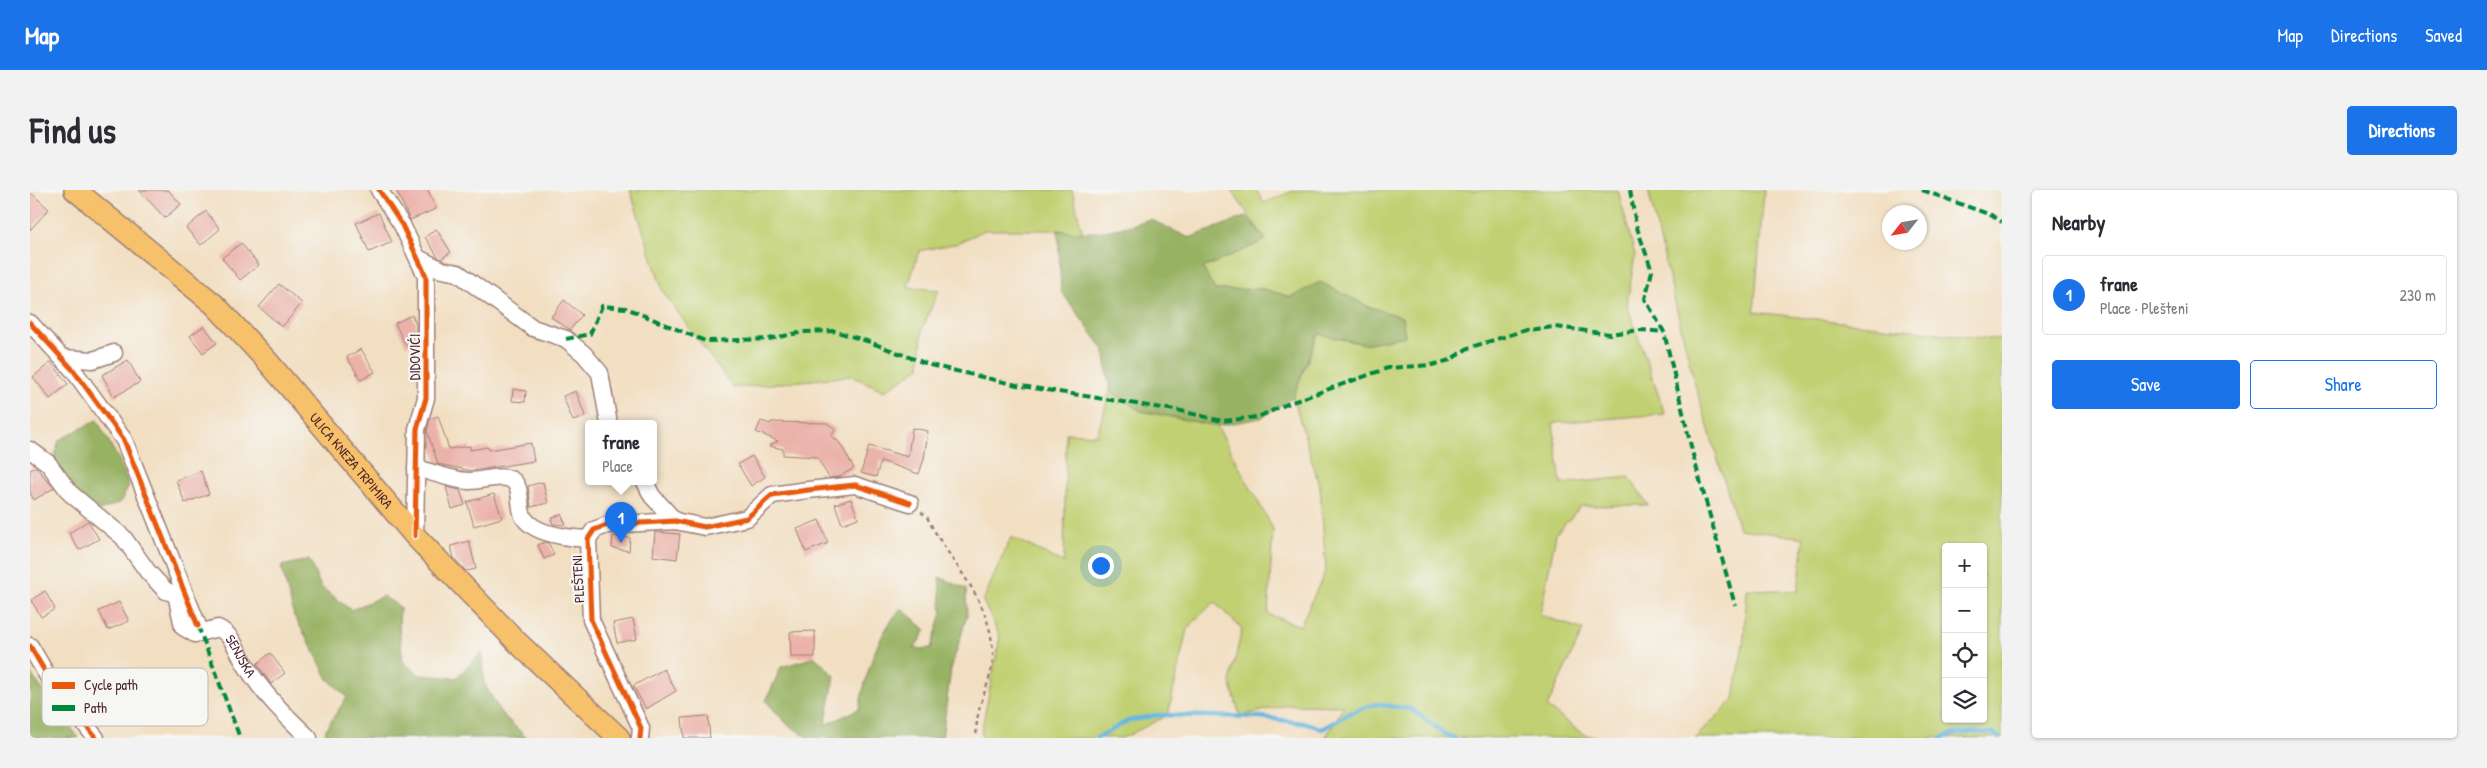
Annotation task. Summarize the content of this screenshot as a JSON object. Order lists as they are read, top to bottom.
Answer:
{
  "streets": {
    "main road": ["ULICA KNEZA TRPIMIRA"],
    "street": ["DIDOVIĆI", "PLEŠTENI", "SENJSKA"]
  },
  "crossings": [
    ["DIDOVIĆI", "ULICA KNEZA TRPIMIRA"]
  ],
  "legend": ["Cycle path", "Path"],
  "north": "bottom left",
  "page": {
    "header": "Map",
    "nav": ["Map", "Directions", "Saved"],
    "buttons": [
      "Directions",
      ["Save", "Share"]
    ],
    "title": "Find us",
    "heading": "Nearby",
    "list": [
      {
        "mark": "1",
        "name": "frane",
        "note": "Place · Plešteni",
        "value": "230 m"
      }
    ],
    "popup": ["frane", "Place"],
    "pins": "1",
    "map_buttons": ["+", "−"]
  }
}
